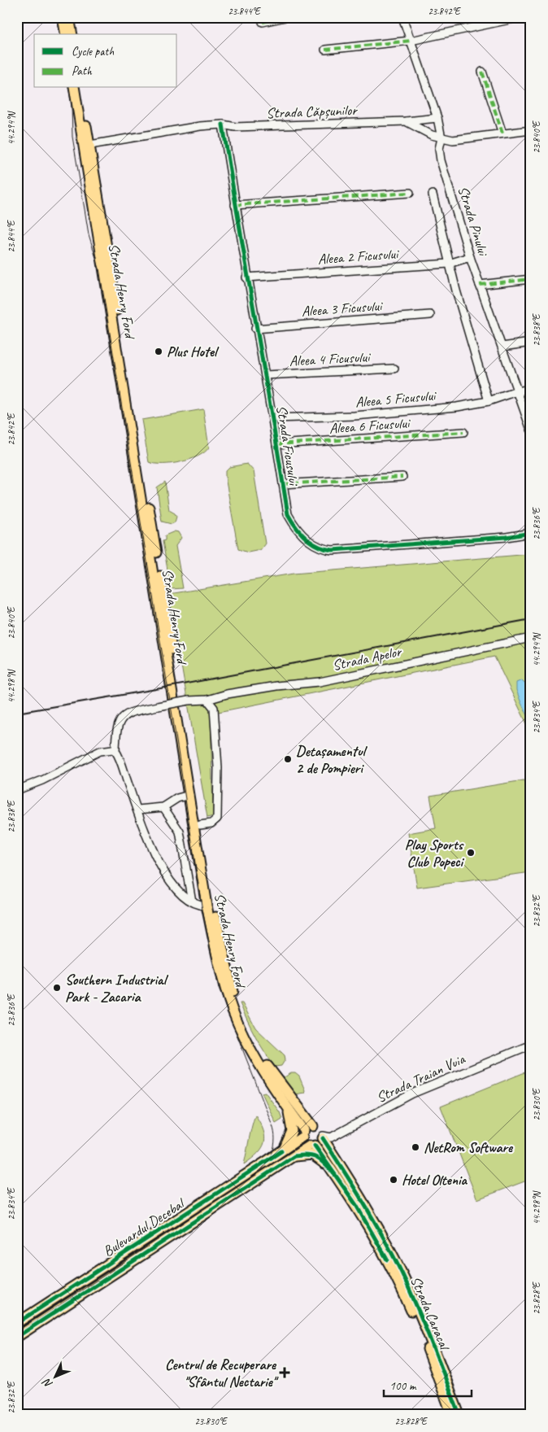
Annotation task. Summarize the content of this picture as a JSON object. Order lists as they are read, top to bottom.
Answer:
{
  "streets": {
    "main road": ["Strada Henry Ford", "Bulevardul Decebal", "Strada Caracal"],
    "street": [
      "Strada Căpșunilor",
      "Strada Pinului",
      "Aleea 2 Ficusului",
      "Aleea 3 Ficusului",
      "Aleea 4 Ficusului",
      "Aleea 5 Ficusului",
      "Aleea 6 Ficusului",
      "Strada Ficusului",
      "Strada Apelor",
      "Strada Traian Vuia"
    ]
  },
  "crossings": [
    ["Strada Căpșunilor", "Strada Pinului"],
    ["Strada Căpșunilor", "Strada Henry Ford"],
    ["Strada Căpșunilor", "Strada Ficusului"],
    ["Strada Pinului", "Aleea 2 Ficusului"],
    ["Strada Pinului", "Aleea 5 Ficusului"],
    ["Aleea 2 Ficusului", "Strada Ficusului"],
    ["Strada Henry Ford", "Bulevardul Decebal"],
    ["Strada Henry Ford", "Strada Caracal"],
    ["Aleea 3 Ficusului", "Strada Ficusului"],
    ["Aleea 4 Ficusului", "Strada Ficusului"],
    ["Aleea 5 Ficusului", "Strada Ficusului"],
    ["Aleea 6 Ficusului", "Strada Ficusului"],
    ["Strada Traian Vuia", "Bulevardul Decebal"],
    ["Strada Traian Vuia", "Strada Caracal"],
    ["Bulevardul Decebal", "Strada Caracal"]
  ],
  "places": {
    "other": [
      "Plus Hotel",
      "Detașamentul 2 de Pompieri",
      "Play Sports Club Popeci",
      "Southern Industrial Park - Zacaria",
      "NetRom Software",
      "Hotel Oltenia"
    ],
    "health": ["Centrul de Recuperare \"Sfântul Nectarie\""]
  },
  "legend": ["Cycle path", "Path"],
  "scale_bar": "100 m",
  "north": "bottom left",
  "coordinates": [
    "23.844°E",
    "23.842°E",
    "44.294°N",
    "23.840°E",
    "23.838°E",
    "23.836°E",
    "44.298°N",
    "23.834°E",
    "23.832°E",
    "23.830°E",
    "23.828°E"
  ]
}
